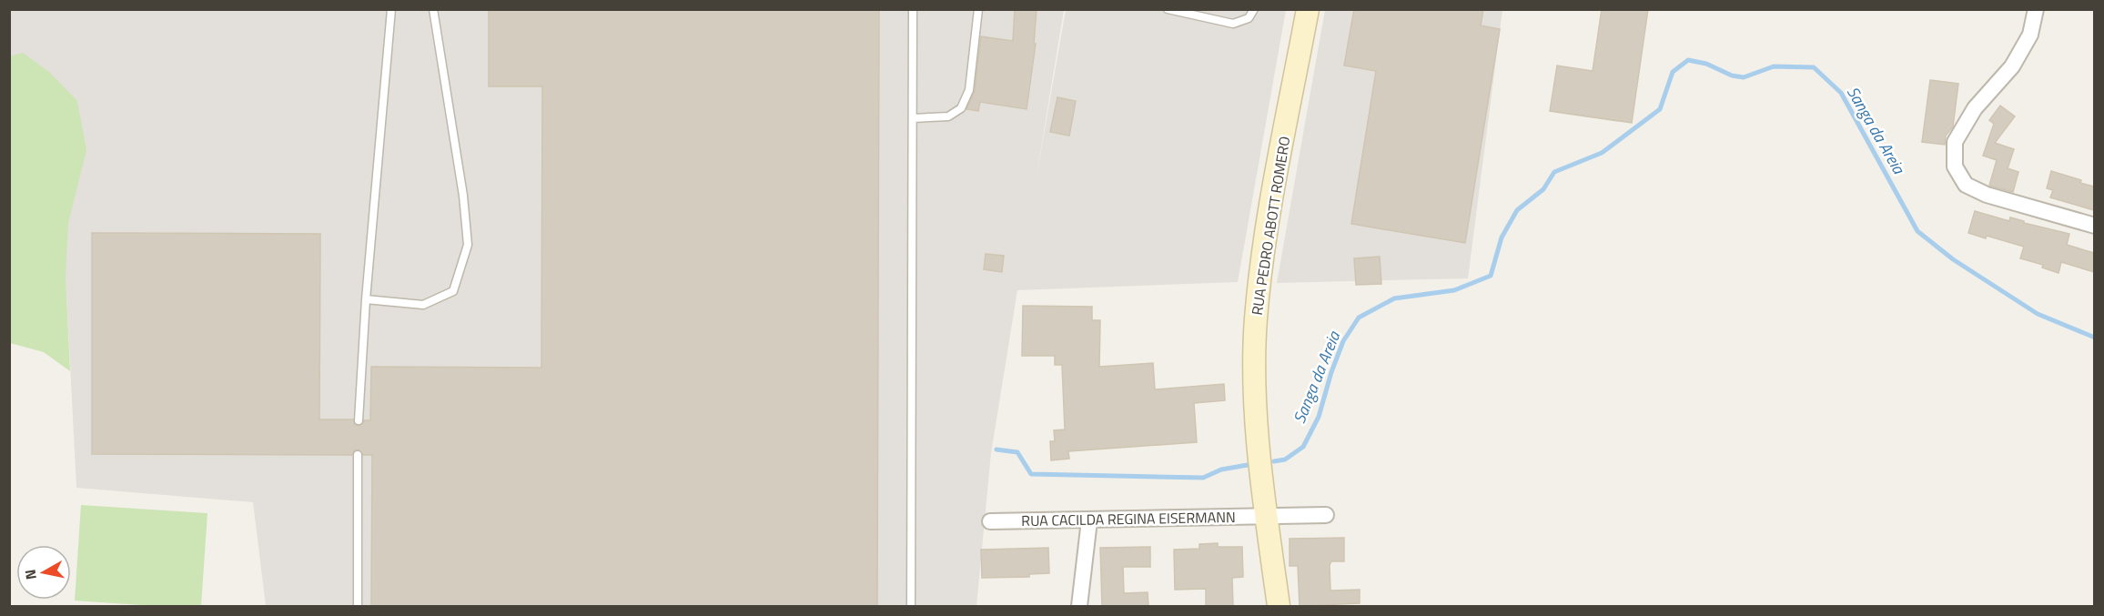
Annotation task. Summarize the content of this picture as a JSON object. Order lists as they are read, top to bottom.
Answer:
{
  "streets": {
    "street": ["RUA PEDRO ABOTT ROMERO", "RUA CACILDA REGINA EISERMANN"]
  },
  "crossings": [
    ["RUA PEDRO ABOTT ROMERO", "RUA CACILDA REGINA EISERMANN"]
  ],
  "water": ["Sanga da Areia"],
  "north": "left"
}
